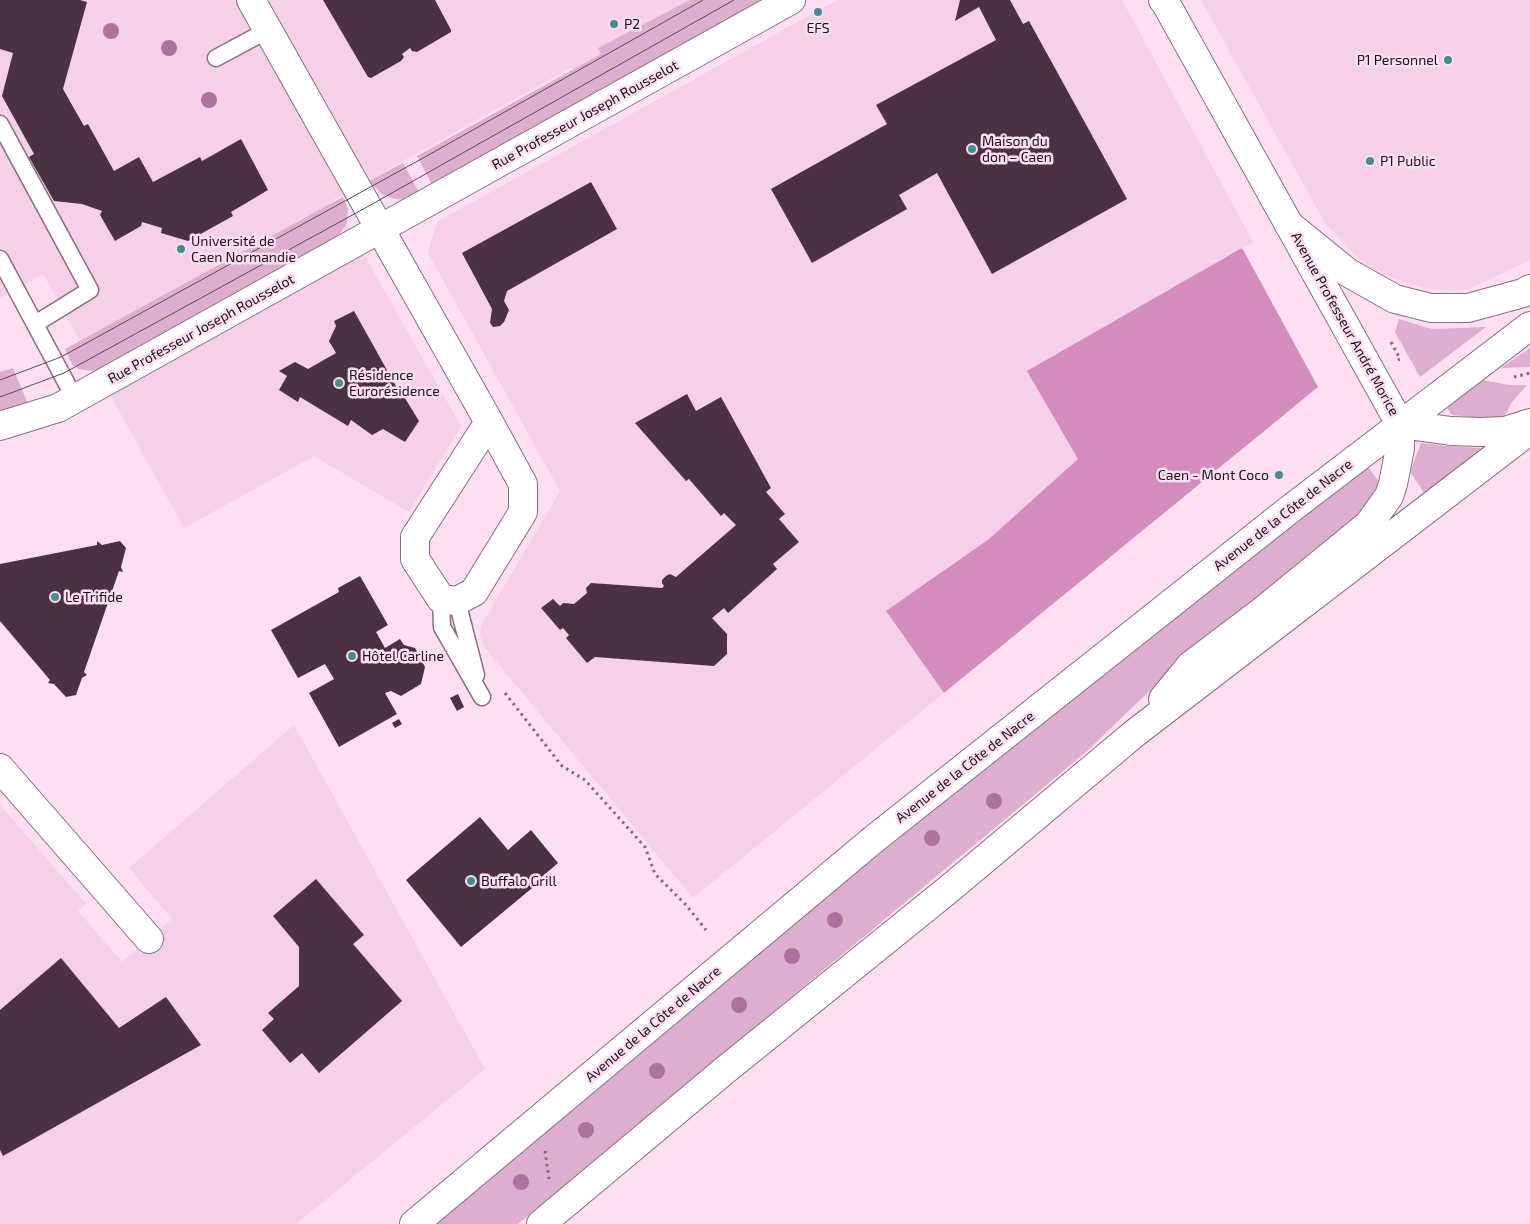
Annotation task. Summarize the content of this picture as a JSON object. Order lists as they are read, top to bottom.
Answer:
{
  "streets": {
    "main road": ["Rue Professeur Joseph Rousselot", "Avenue Professeur André Morice", "Avenue de la Côte de Nacre"]
  },
  "crossings": [
    ["Avenue Professeur André Morice", "Avenue de la Côte de Nacre"]
  ],
  "places": [
    "EFS",
    "P2",
    "P1 Personnel",
    "Maison du don – Caen",
    "P1 Public",
    "Université de Caen Normandie",
    "Résidence Eurorésidence",
    "Caen - Mont Coco",
    "Le Trifide",
    "Hôtel Carline",
    "Buffalo Grill"
  ]
}
